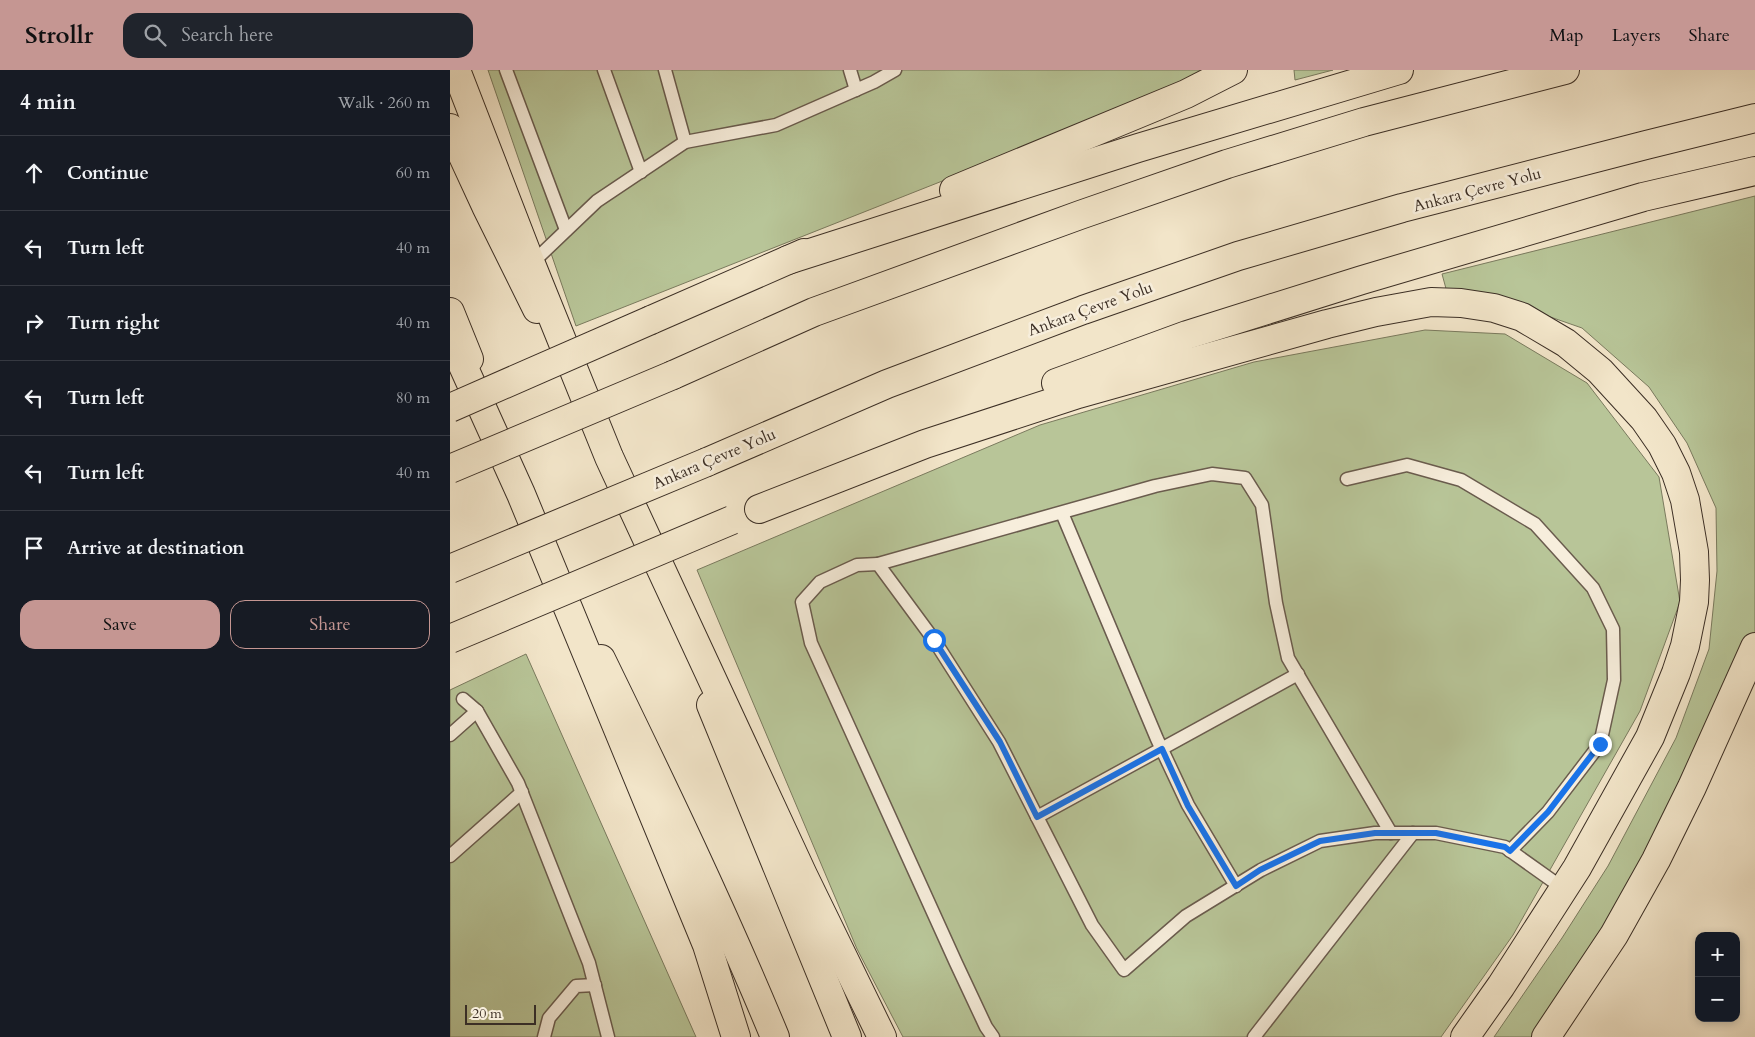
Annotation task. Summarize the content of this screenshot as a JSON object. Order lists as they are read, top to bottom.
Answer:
{
  "streets": {
    "main road": ["Ankara Çevre Yolu"]
  },
  "scale_bar": "20 m",
  "page": {
    "header": "Strollr",
    "search": "Search here",
    "nav": ["Map", "Layers", "Share"],
    "heading": ["4 min", "Walk · 260 m"],
    "list": [
      ["Continue", "60 m"],
      ["Turn left", "40 m"],
      ["Turn right", "40 m"],
      ["Turn left", "80 m"],
      ["Turn left", "40 m"],
      "Arrive at destination"
    ],
    "buttons": ["Save", "Share"],
    "map_buttons": ["+", "−"],
    "scale": "20 m"
  }
}
